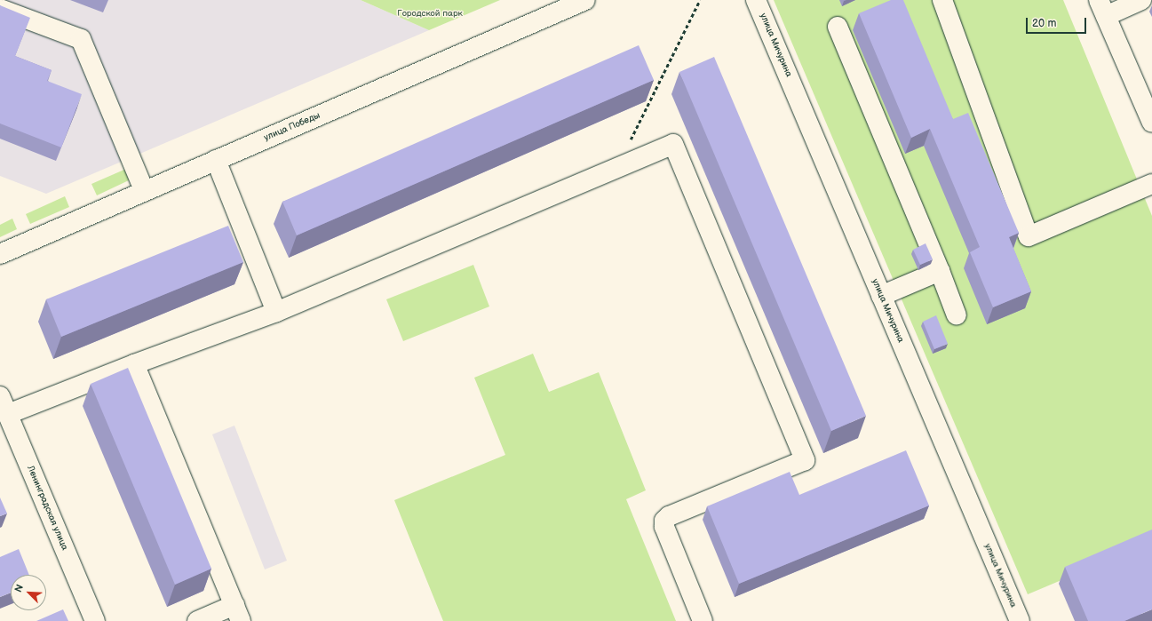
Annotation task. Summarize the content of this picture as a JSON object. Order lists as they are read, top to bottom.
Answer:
{
  "streets": {
    "street": ["улица Мичурина", "улица Победы", "Ленинградская улица"]
  },
  "parks": ["Городской парк"],
  "scale_bar": "20 m",
  "north": "top left"
}
